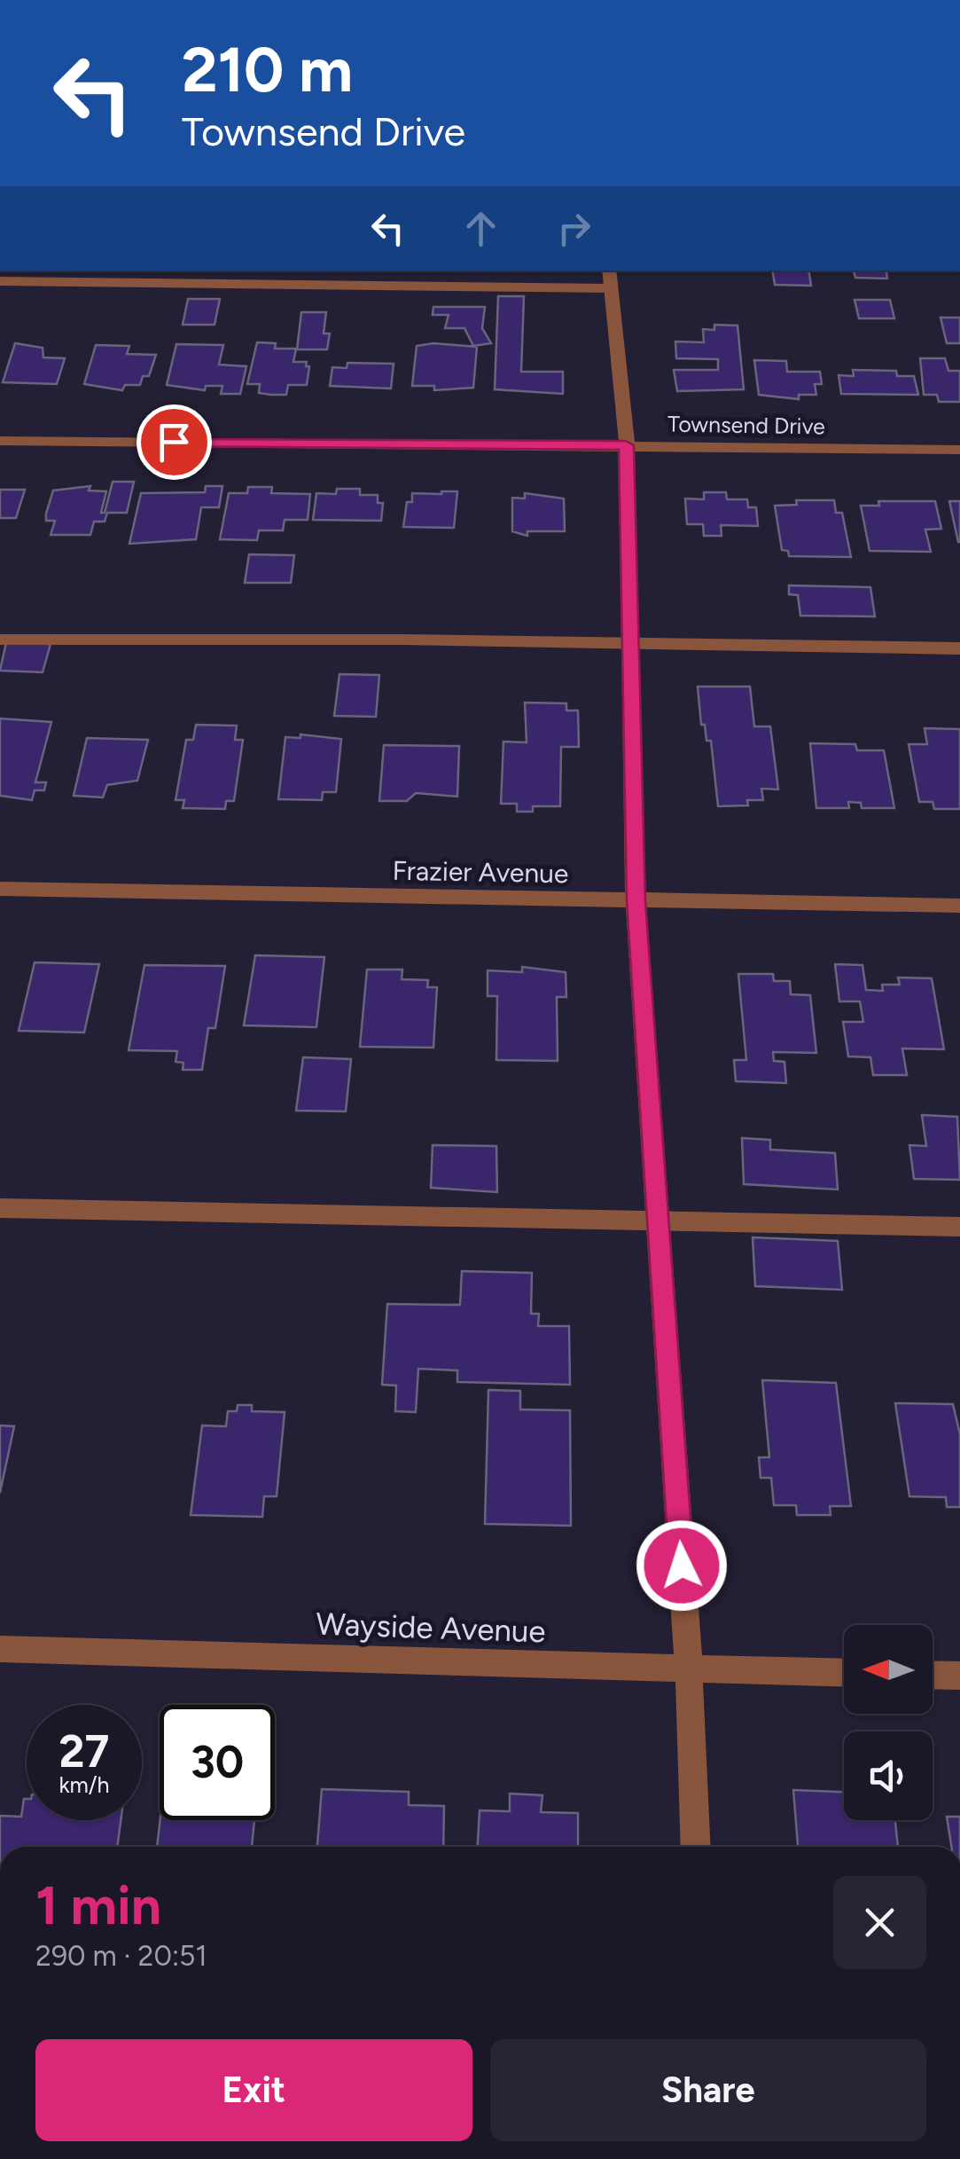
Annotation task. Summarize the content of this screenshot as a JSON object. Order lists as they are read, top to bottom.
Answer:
{
  "streets": {
    "street": ["Townsend Drive", "Frazier Avenue", "Wayside Avenue"]
  },
  "north": "left",
  "page": {
    "turn": ["210 m", "Townsend Drive"],
    "speed": "27 km/h",
    "limit": "30",
    "heading": ["1 min", "290 m · 20:51"],
    "buttons": ["Exit", "Share"]
  }
}
